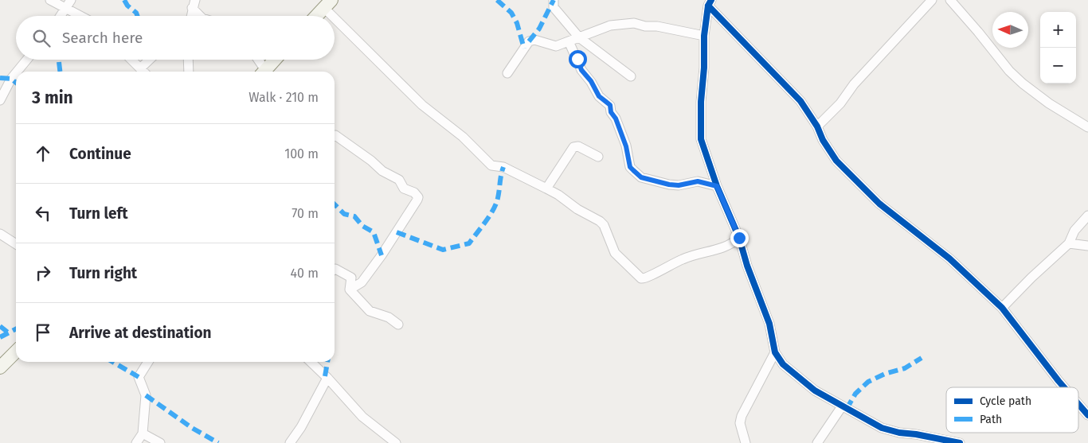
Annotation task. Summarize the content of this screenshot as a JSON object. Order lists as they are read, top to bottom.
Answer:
{
  "legend": ["Cycle path", "Path"],
  "north": "left",
  "page": {
    "map_buttons": ["+", "−"],
    "search": "Search here",
    "heading": ["3 min", "Walk · 210 m"],
    "list": [
      ["Continue", "100 m"],
      ["Turn left", "70 m"],
      ["Turn right", "40 m"],
      "Arrive at destination"
    ]
  }
}
